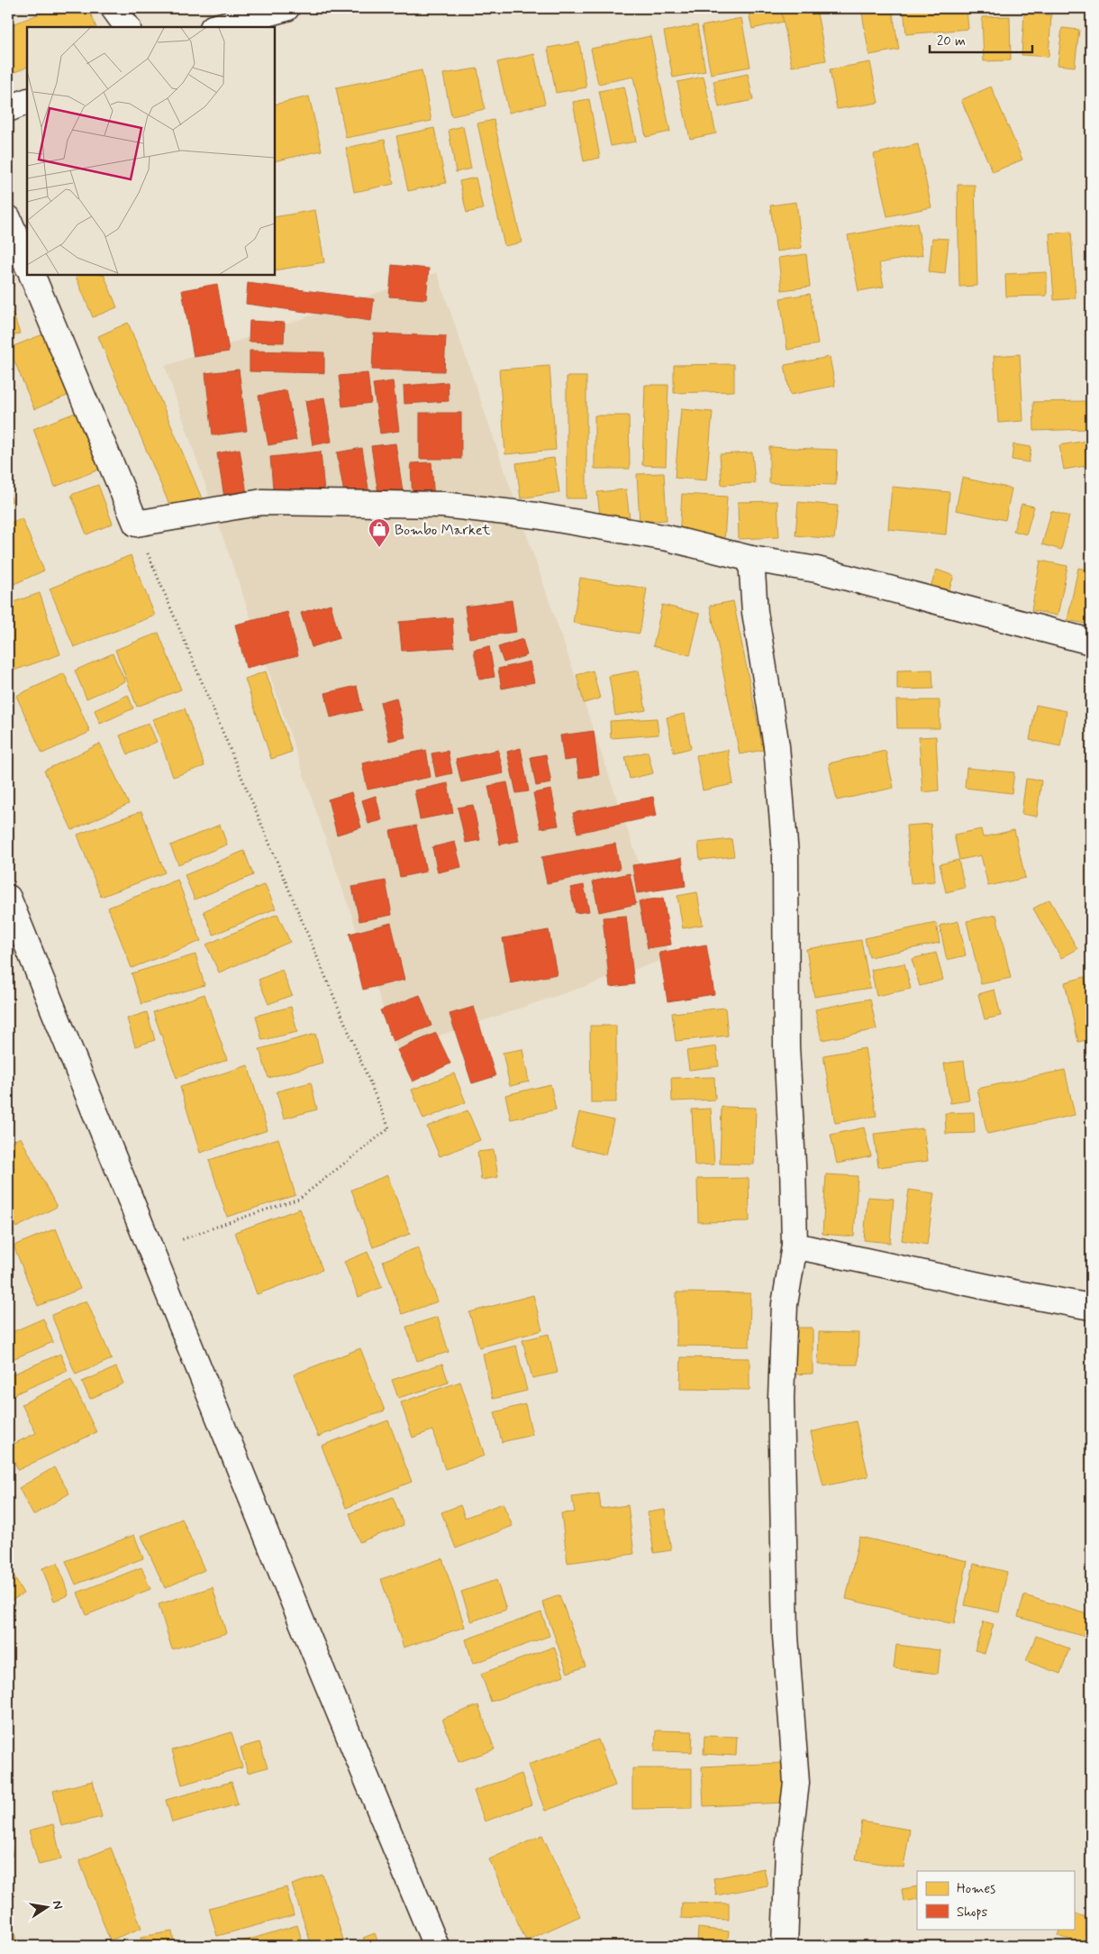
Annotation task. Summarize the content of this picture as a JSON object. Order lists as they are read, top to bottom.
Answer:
{
  "places": {
    "shop": ["Bombo Market"]
  },
  "legend": ["Homes", "Shops"],
  "scale_bar": "20 m",
  "north": "right"
}
